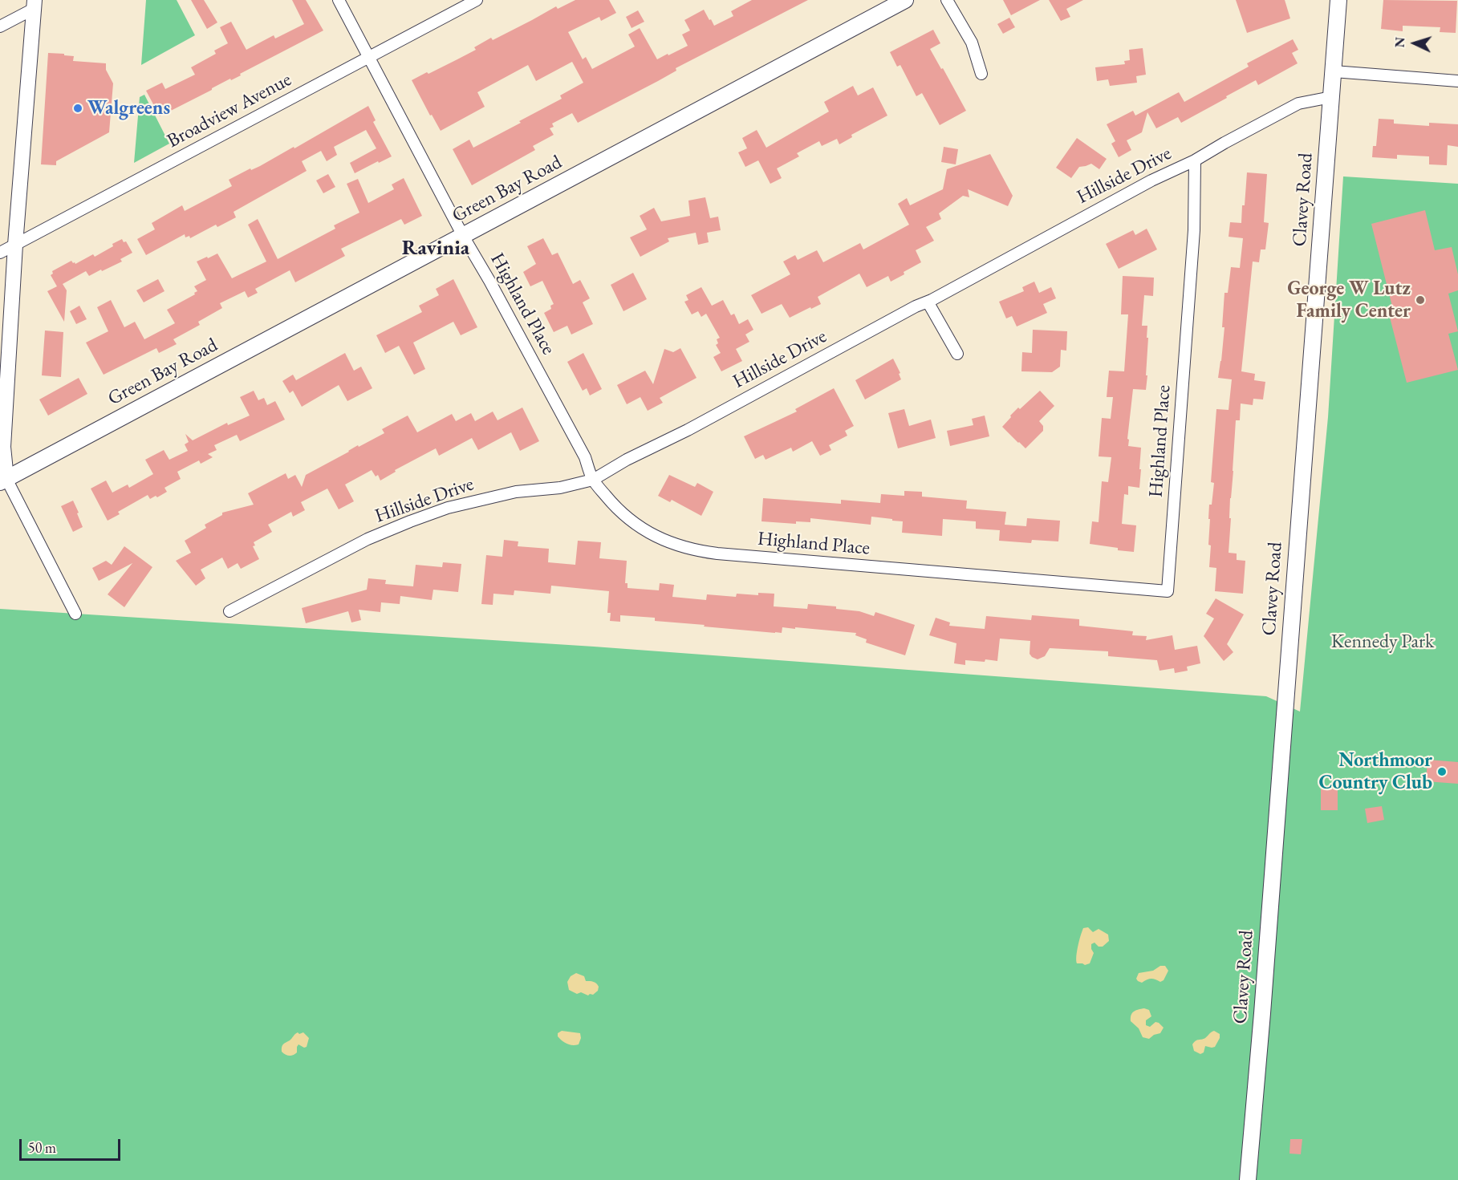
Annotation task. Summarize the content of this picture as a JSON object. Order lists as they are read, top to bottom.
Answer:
{
  "streets": {
    "main road": ["Green Bay Road", "Clavey Road"],
    "street": ["Broadview Avenue", "Hillside Drive", "Highland Place"]
  },
  "crossings": [
    ["Broadview Avenue", "Highland Place"],
    ["Hillside Drive", "Clavey Road"],
    ["Hillside Drive", "Highland Place"],
    ["Green Bay Road", "Highland Place"]
  ],
  "districts": ["Ravinia"],
  "parks": ["Kennedy Park"],
  "places": ["Walgreens", "George W Lutz Family Center", "Northmoor Country Club"],
  "scale_bar": "50 m",
  "north": "left"
}
